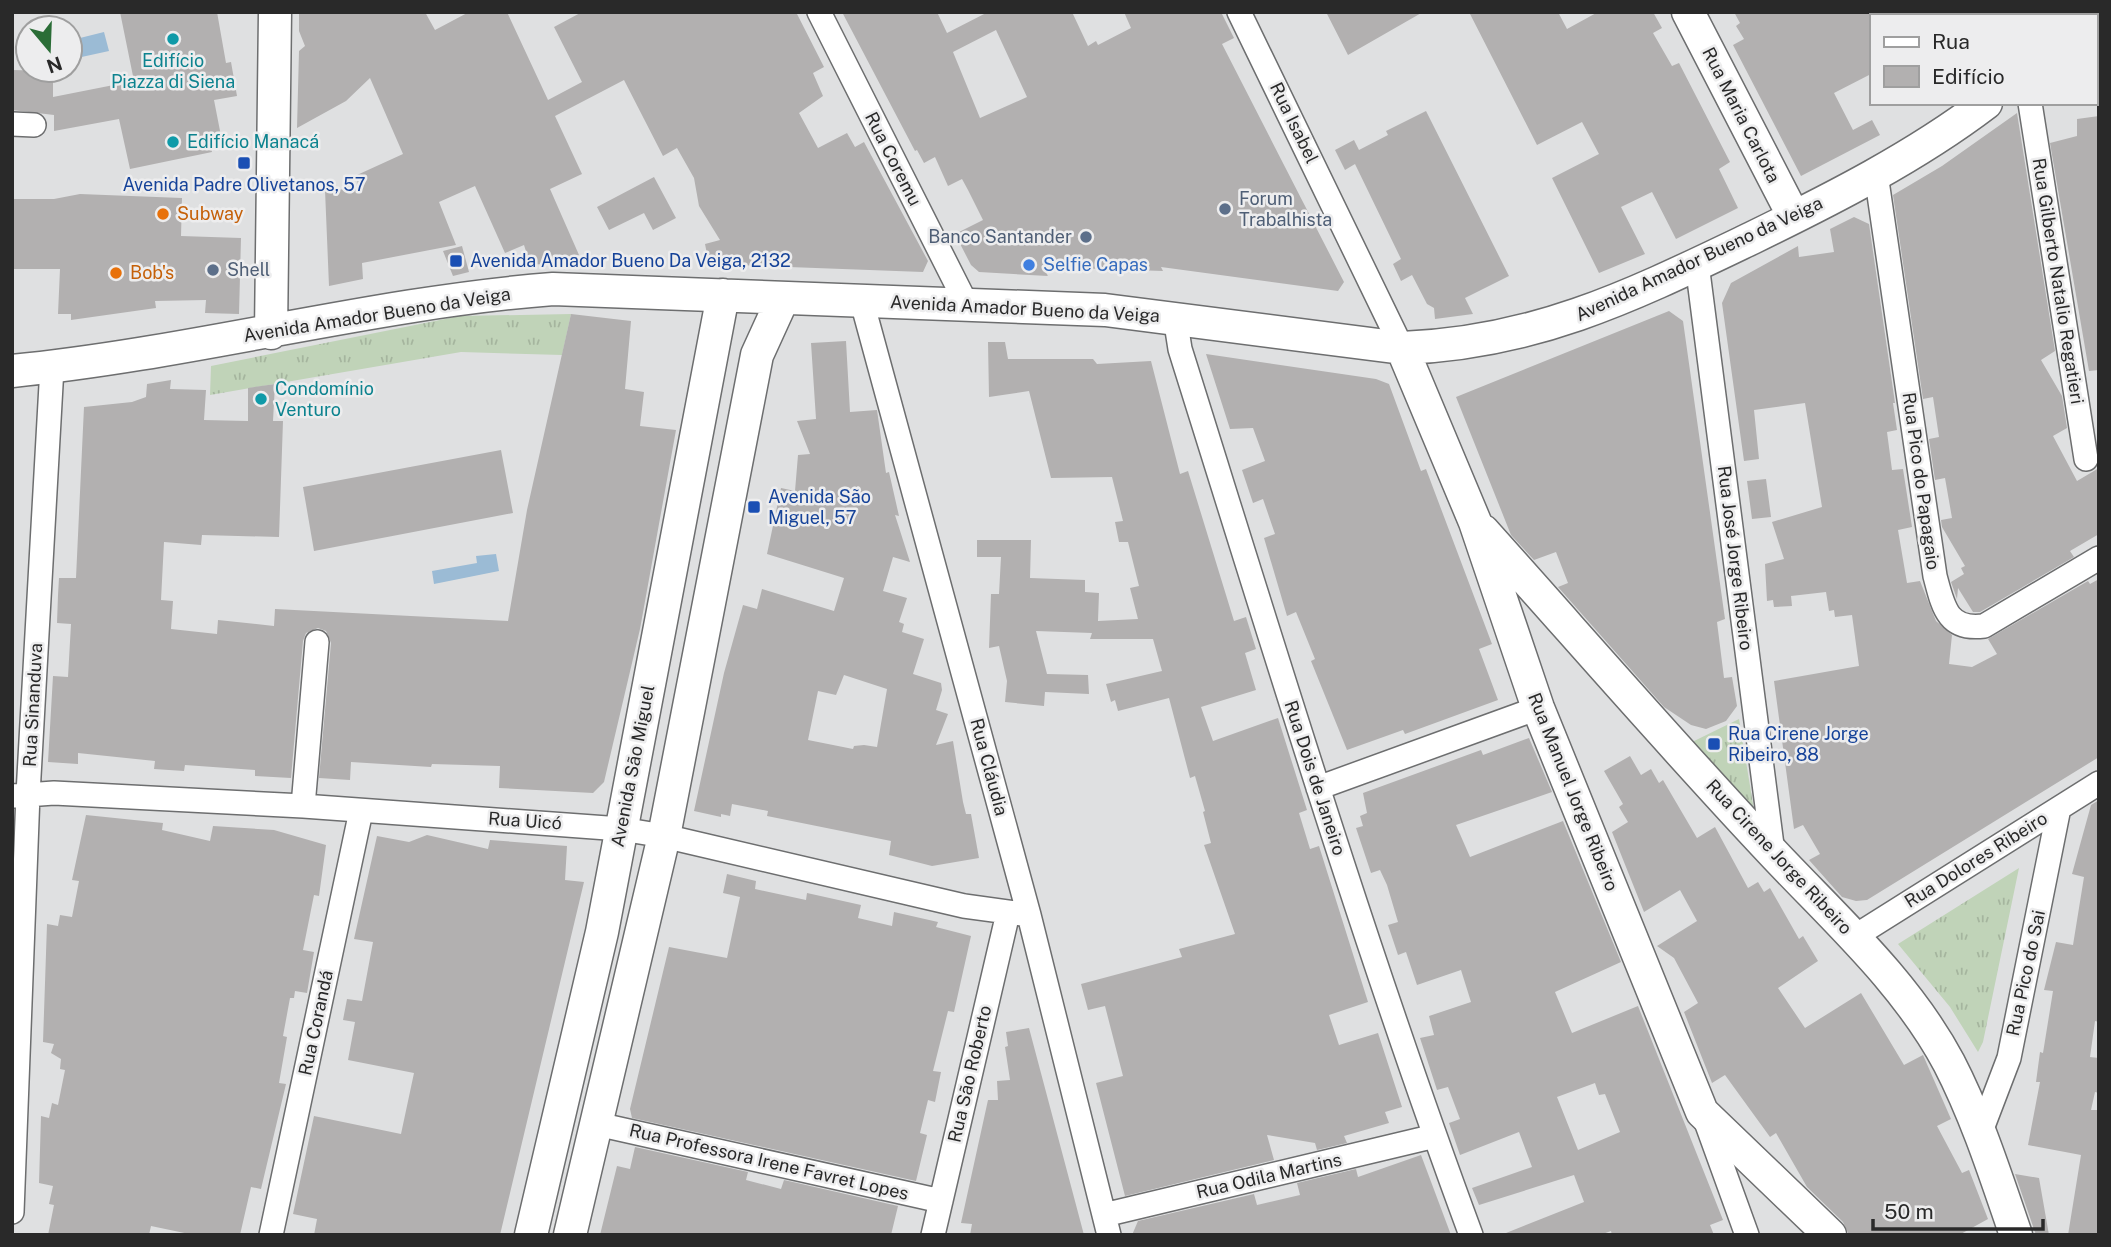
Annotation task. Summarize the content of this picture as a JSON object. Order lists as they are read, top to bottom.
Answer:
{
  "streets": {
    "main road": [
      "Rua Maria Carlota",
      "Avenida Amador Bueno da Veiga",
      "Avenida São Miguel",
      "Rua Manuel Jorge Ribeiro",
      "Rua Cirene Jorge Ribeiro"
    ],
    "street": [
      "Rua Isabel",
      "Rua Coremu",
      "Rua Gilberto Natalio Regatieri",
      "Rua Pico do Papagaio",
      "Rua José Jorge Ribeiro",
      "Rua Sinanduva",
      "Rua Cláudia",
      "Rua Dois de Janeiro",
      "Rua Uicó",
      "Rua Dolores Ribeiro",
      "Rua Pico do Sai",
      "Rua Corandá",
      "Rua São Roberto",
      "Rua Professora Irene Favret Lopes",
      "Rua Odila Martins"
    ]
  },
  "crossings": [
    ["Rua Maria Carlota", "Avenida Amador Bueno da Veiga"],
    ["Rua Isabel", "Avenida Amador Bueno da Veiga"],
    ["Rua Isabel", "Rua Manuel Jorge Ribeiro"],
    ["Rua Coremu", "Avenida Amador Bueno da Veiga"],
    ["Avenida Amador Bueno da Veiga", "Rua Pico do Papagaio"],
    ["Avenida Amador Bueno da Veiga", "Rua José Jorge Ribeiro"],
    ["Avenida Amador Bueno da Veiga", "Rua Sinanduva"],
    ["Avenida Amador Bueno da Veiga", "Avenida São Miguel"],
    ["Avenida Amador Bueno da Veiga", "Rua Cláudia"],
    ["Avenida Amador Bueno da Veiga", "Rua Dois de Janeiro"],
    ["Avenida Amador Bueno da Veiga", "Rua Manuel Jorge Ribeiro"],
    ["Rua José Jorge Ribeiro", "Rua Cirene Jorge Ribeiro"],
    ["Rua Sinanduva", "Rua Uicó"],
    ["Avenida São Miguel", "Rua Uicó"],
    ["Rua Cláudia", "Rua Uicó"],
    ["Rua Cláudia", "Rua São Roberto"],
    ["Rua Cláudia", "Rua Odila Martins"],
    ["Rua Dois de Janeiro", "Rua Odila Martins"],
    ["Rua Manuel Jorge Ribeiro", "Rua Cirene Jorge Ribeiro"],
    ["Rua Uicó", "Rua Corandá"],
    ["Rua Uicó", "Rua São Roberto"],
    ["Rua Cirene Jorge Ribeiro", "Rua Dolores Ribeiro"],
    ["Rua Cirene Jorge Ribeiro", "Rua Pico do Sai"],
    ["Rua Dolores Ribeiro", "Rua Pico do Sai"],
    ["Rua São Roberto", "Rua Professora Irene Favret Lopes"]
  ],
  "places": {
    "other": [
      "Edifício Piazza di Siena",
      "Edifício Manacá",
      "Forum Trabalhista",
      "Subway",
      "Banco Santander",
      "Selfie Capas",
      "Shell",
      "Bob's",
      "Condomínio Venturo"
    ],
    "transit": [
      "Avenida Padre Olivetanos, 57",
      "Avenida Amador Bueno Da Veiga, 2132",
      "Avenida São Miguel, 57",
      "Rua Cirene Jorge Ribeiro, 88"
    ]
  },
  "legend": ["Rua", "Edifício"],
  "scale_bar": "50 m",
  "north": "bottom"
}
